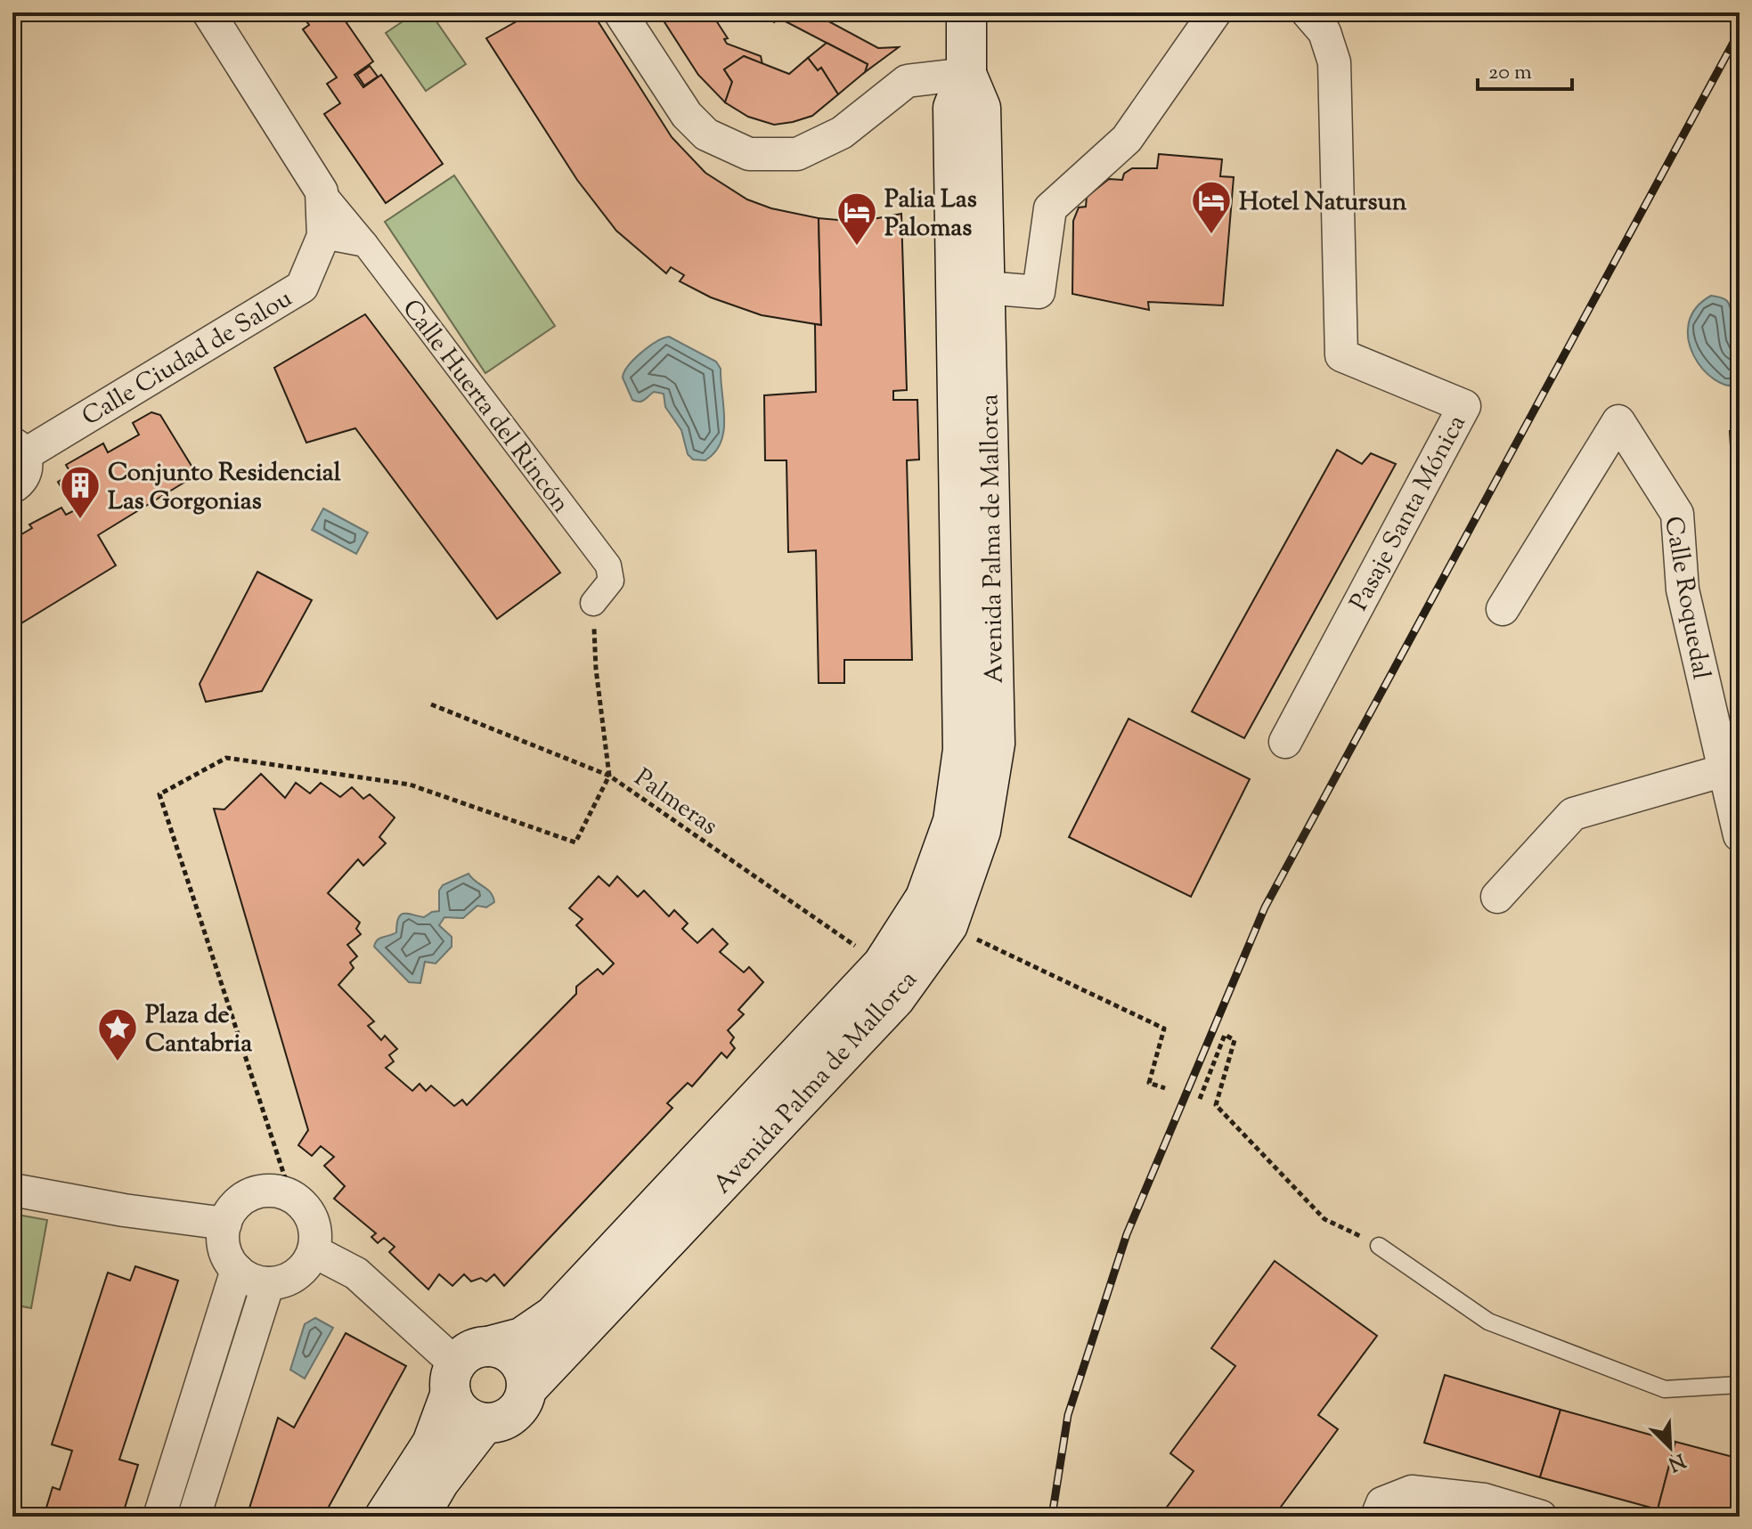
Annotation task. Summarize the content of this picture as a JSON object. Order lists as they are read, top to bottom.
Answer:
{
  "streets": {
    "main road": ["Avenida Palma de Mallorca"],
    "street": [
      "Calle Ciudad de Salou",
      "Calle Huerta del Rincón",
      "Pasaje Santa Mónica",
      "Calle Roquedal"
    ],
    "path": ["Palmeras"]
  },
  "crossings": [
    ["Calle Ciudad de Salou", "Calle Huerta del Rincón"],
    ["Avenida Palma de Mallorca", "Palmeras"]
  ],
  "places": {
    "hotel": ["Hotel Natursun", "Palia Las Palomas"],
    "building": ["Conjunto Residencial Las Gorgonias"],
    "place": ["Plaza de Cantabria"]
  },
  "scale_bar": "20 m",
  "north": "bottom right"
}
